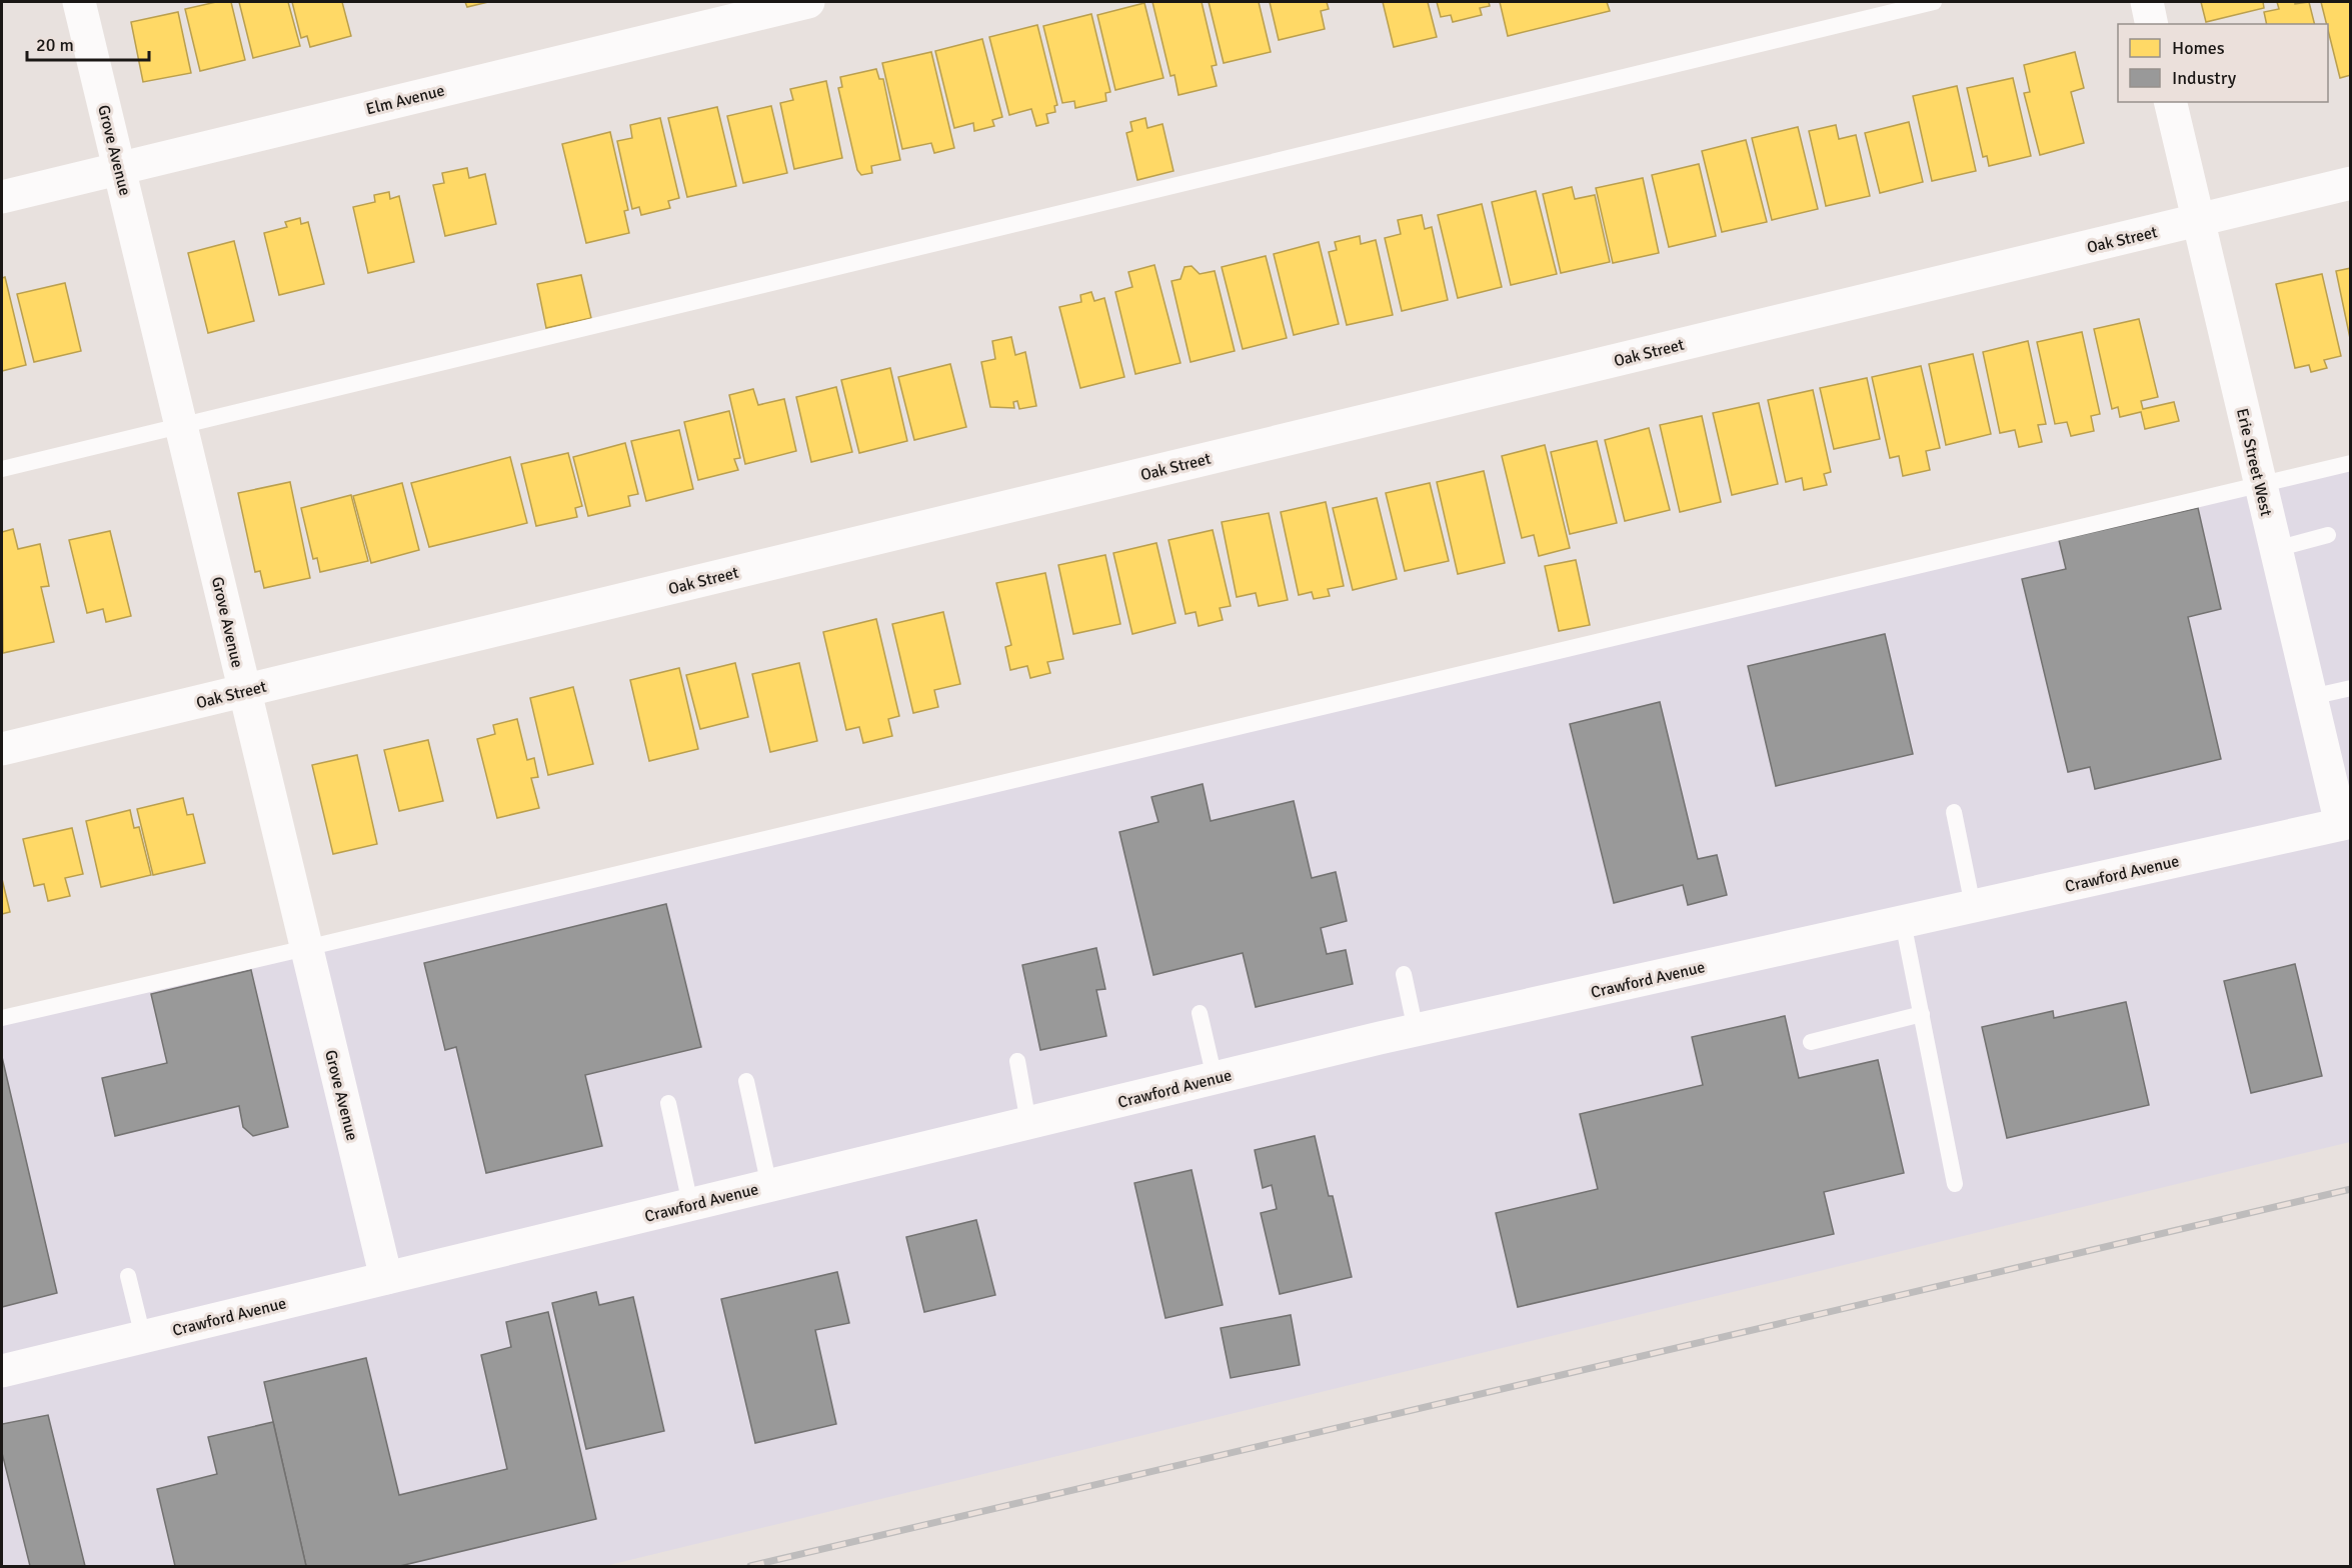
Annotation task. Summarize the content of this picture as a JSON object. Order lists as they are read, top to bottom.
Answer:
{
  "streets": {
    "street": [
      "Elm Avenue",
      "Grove Avenue",
      "Oak Street",
      "Erie Street West",
      "Crawford Avenue"
    ]
  },
  "crossings": [
    ["Elm Avenue", "Grove Avenue"],
    ["Grove Avenue", "Oak Street"],
    ["Grove Avenue", "Crawford Avenue"],
    ["Oak Street", "Erie Street West"],
    ["Erie Street West", "Crawford Avenue"]
  ],
  "legend": ["Homes", "Industry"],
  "scale_bar": "20 m"
}
